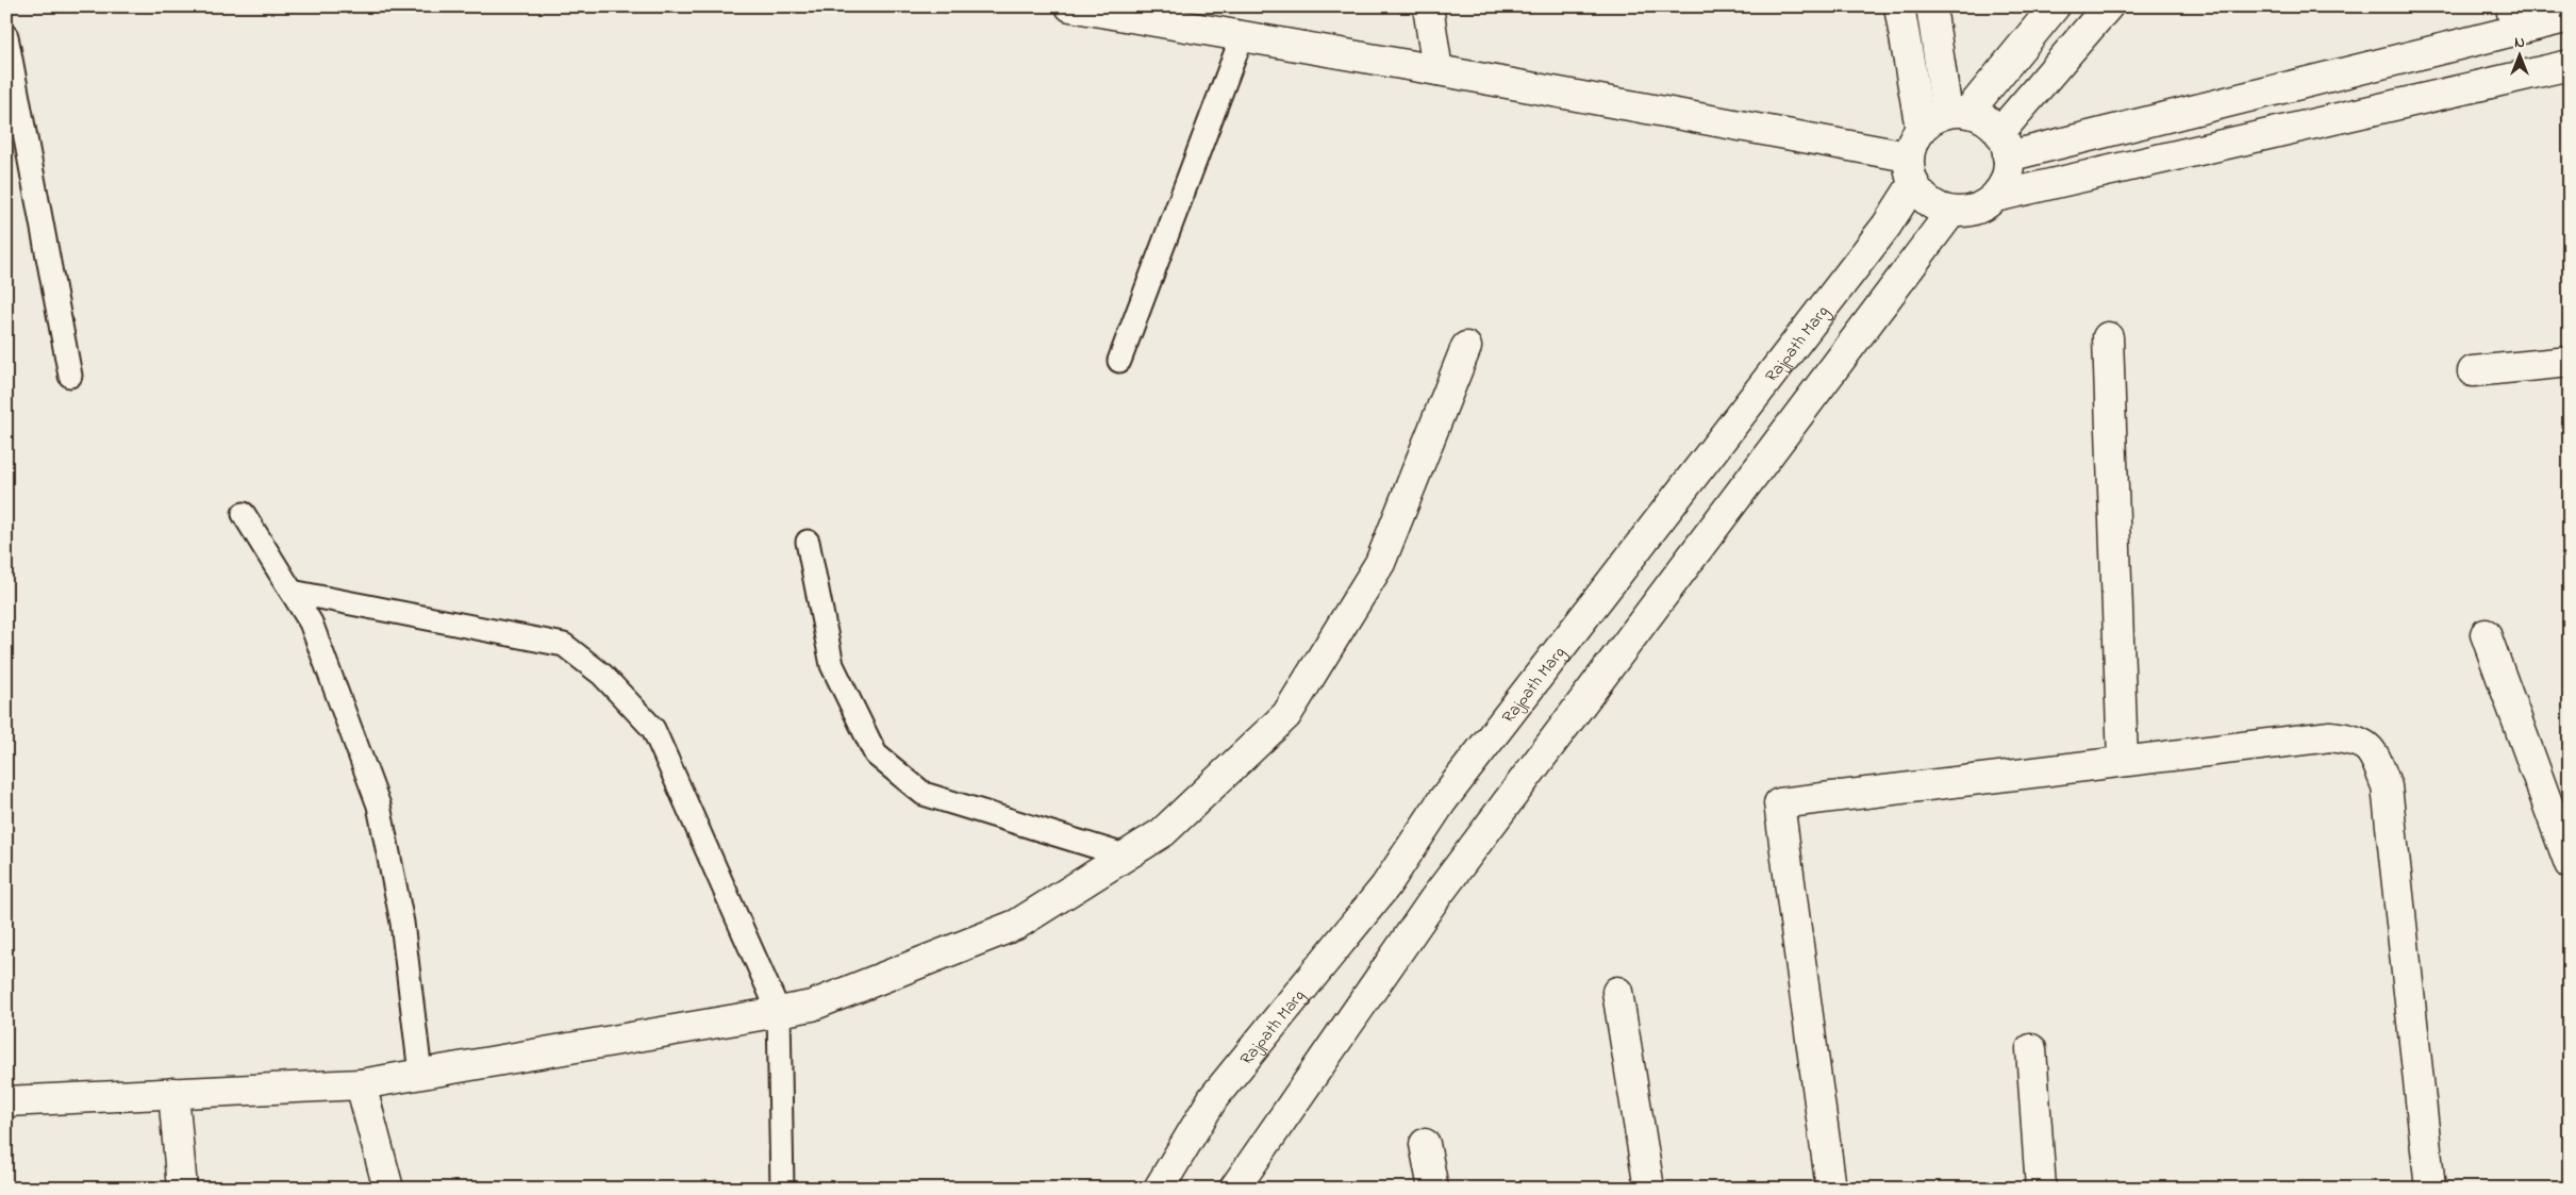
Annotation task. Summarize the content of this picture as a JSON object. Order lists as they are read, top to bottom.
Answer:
{
  "streets": {
    "street": ["Rajpath Marg"]
  },
  "north": "top"
}
